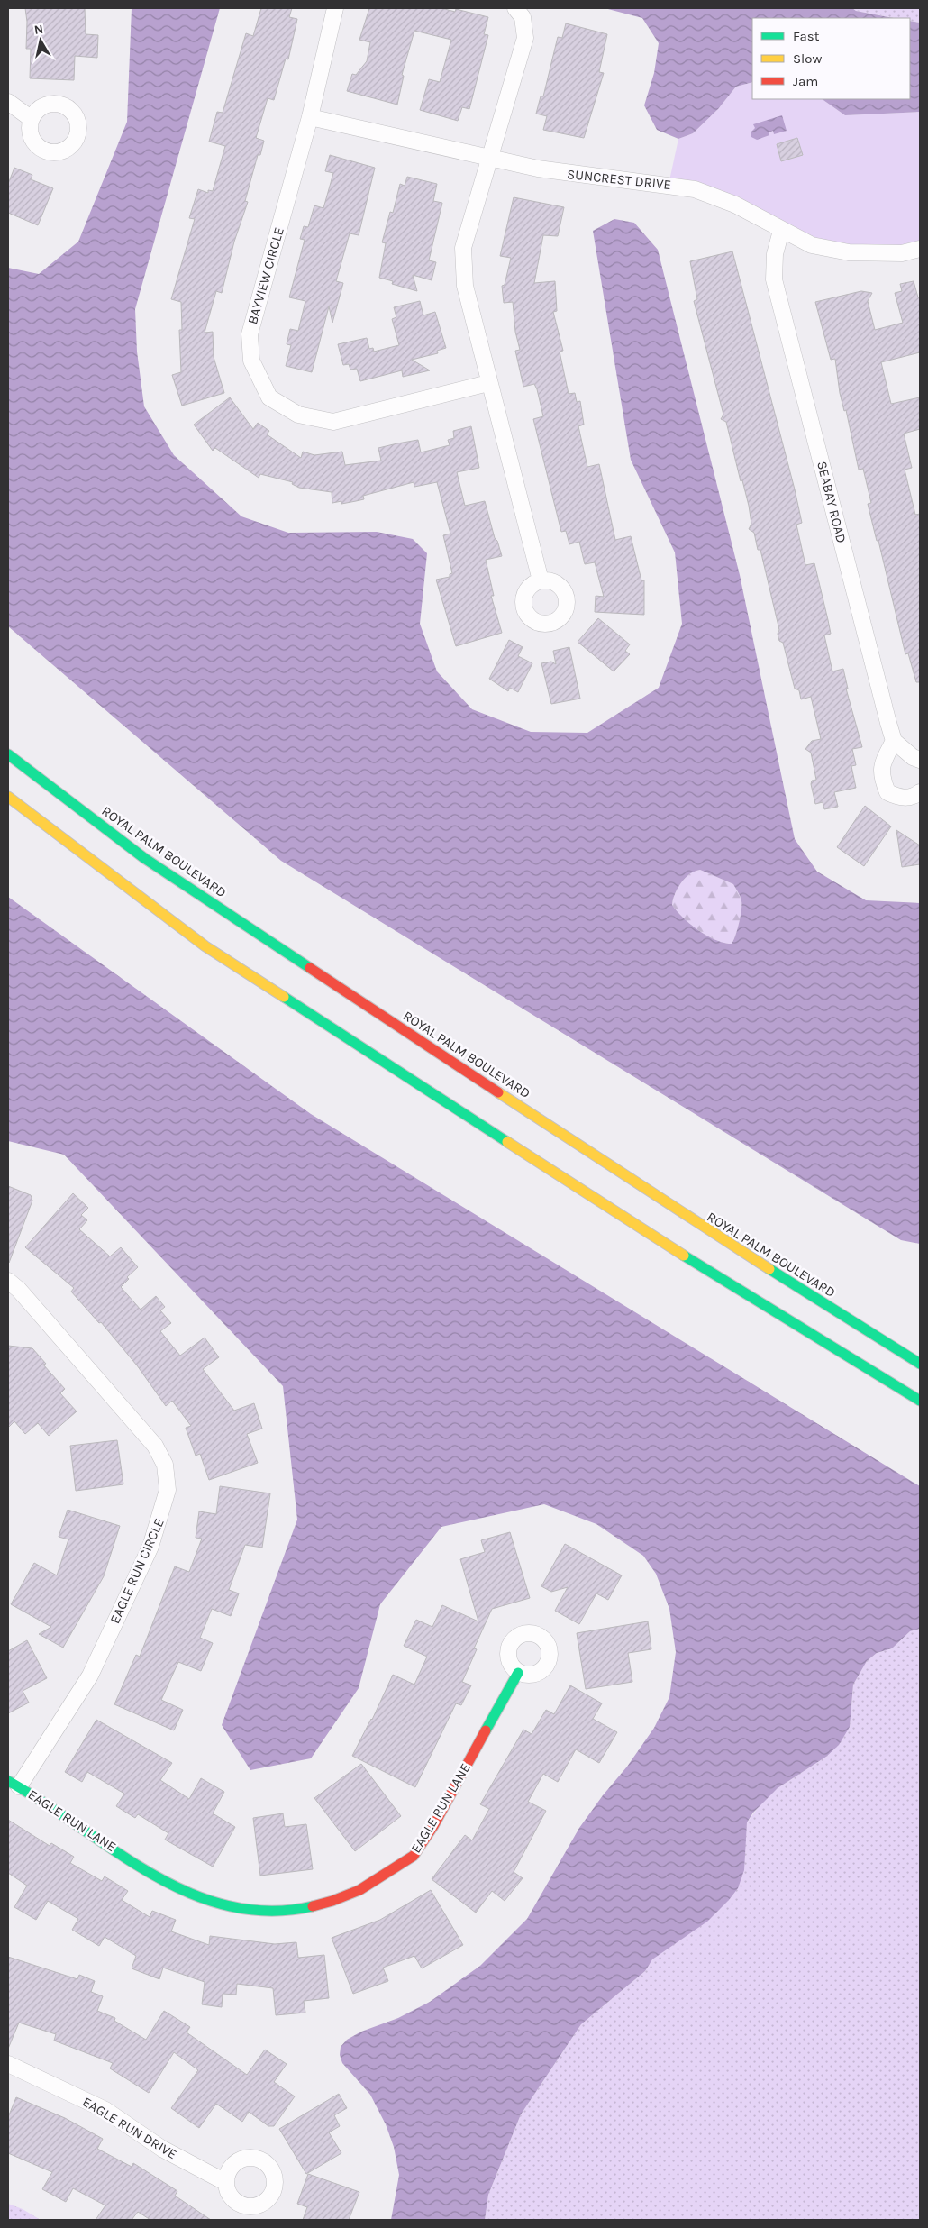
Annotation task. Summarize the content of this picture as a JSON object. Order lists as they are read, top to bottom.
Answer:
{
  "streets": {
    "main road": ["ROYAL PALM BOULEVARD", "EAGLE RUN LANE"],
    "street": [
      "SUNCREST DRIVE",
      "BAYVIEW CIRCLE",
      "SEABAY ROAD",
      "EAGLE RUN CIRCLE",
      "EAGLE RUN DRIVE"
    ]
  },
  "crossings": [
    ["SUNCREST DRIVE", "BAYVIEW CIRCLE"],
    ["SUNCREST DRIVE", "SEABAY ROAD"],
    ["EAGLE RUN CIRCLE", "EAGLE RUN LANE"]
  ],
  "legend": ["Fast", "Slow", "Jam"],
  "north": "top"
}
